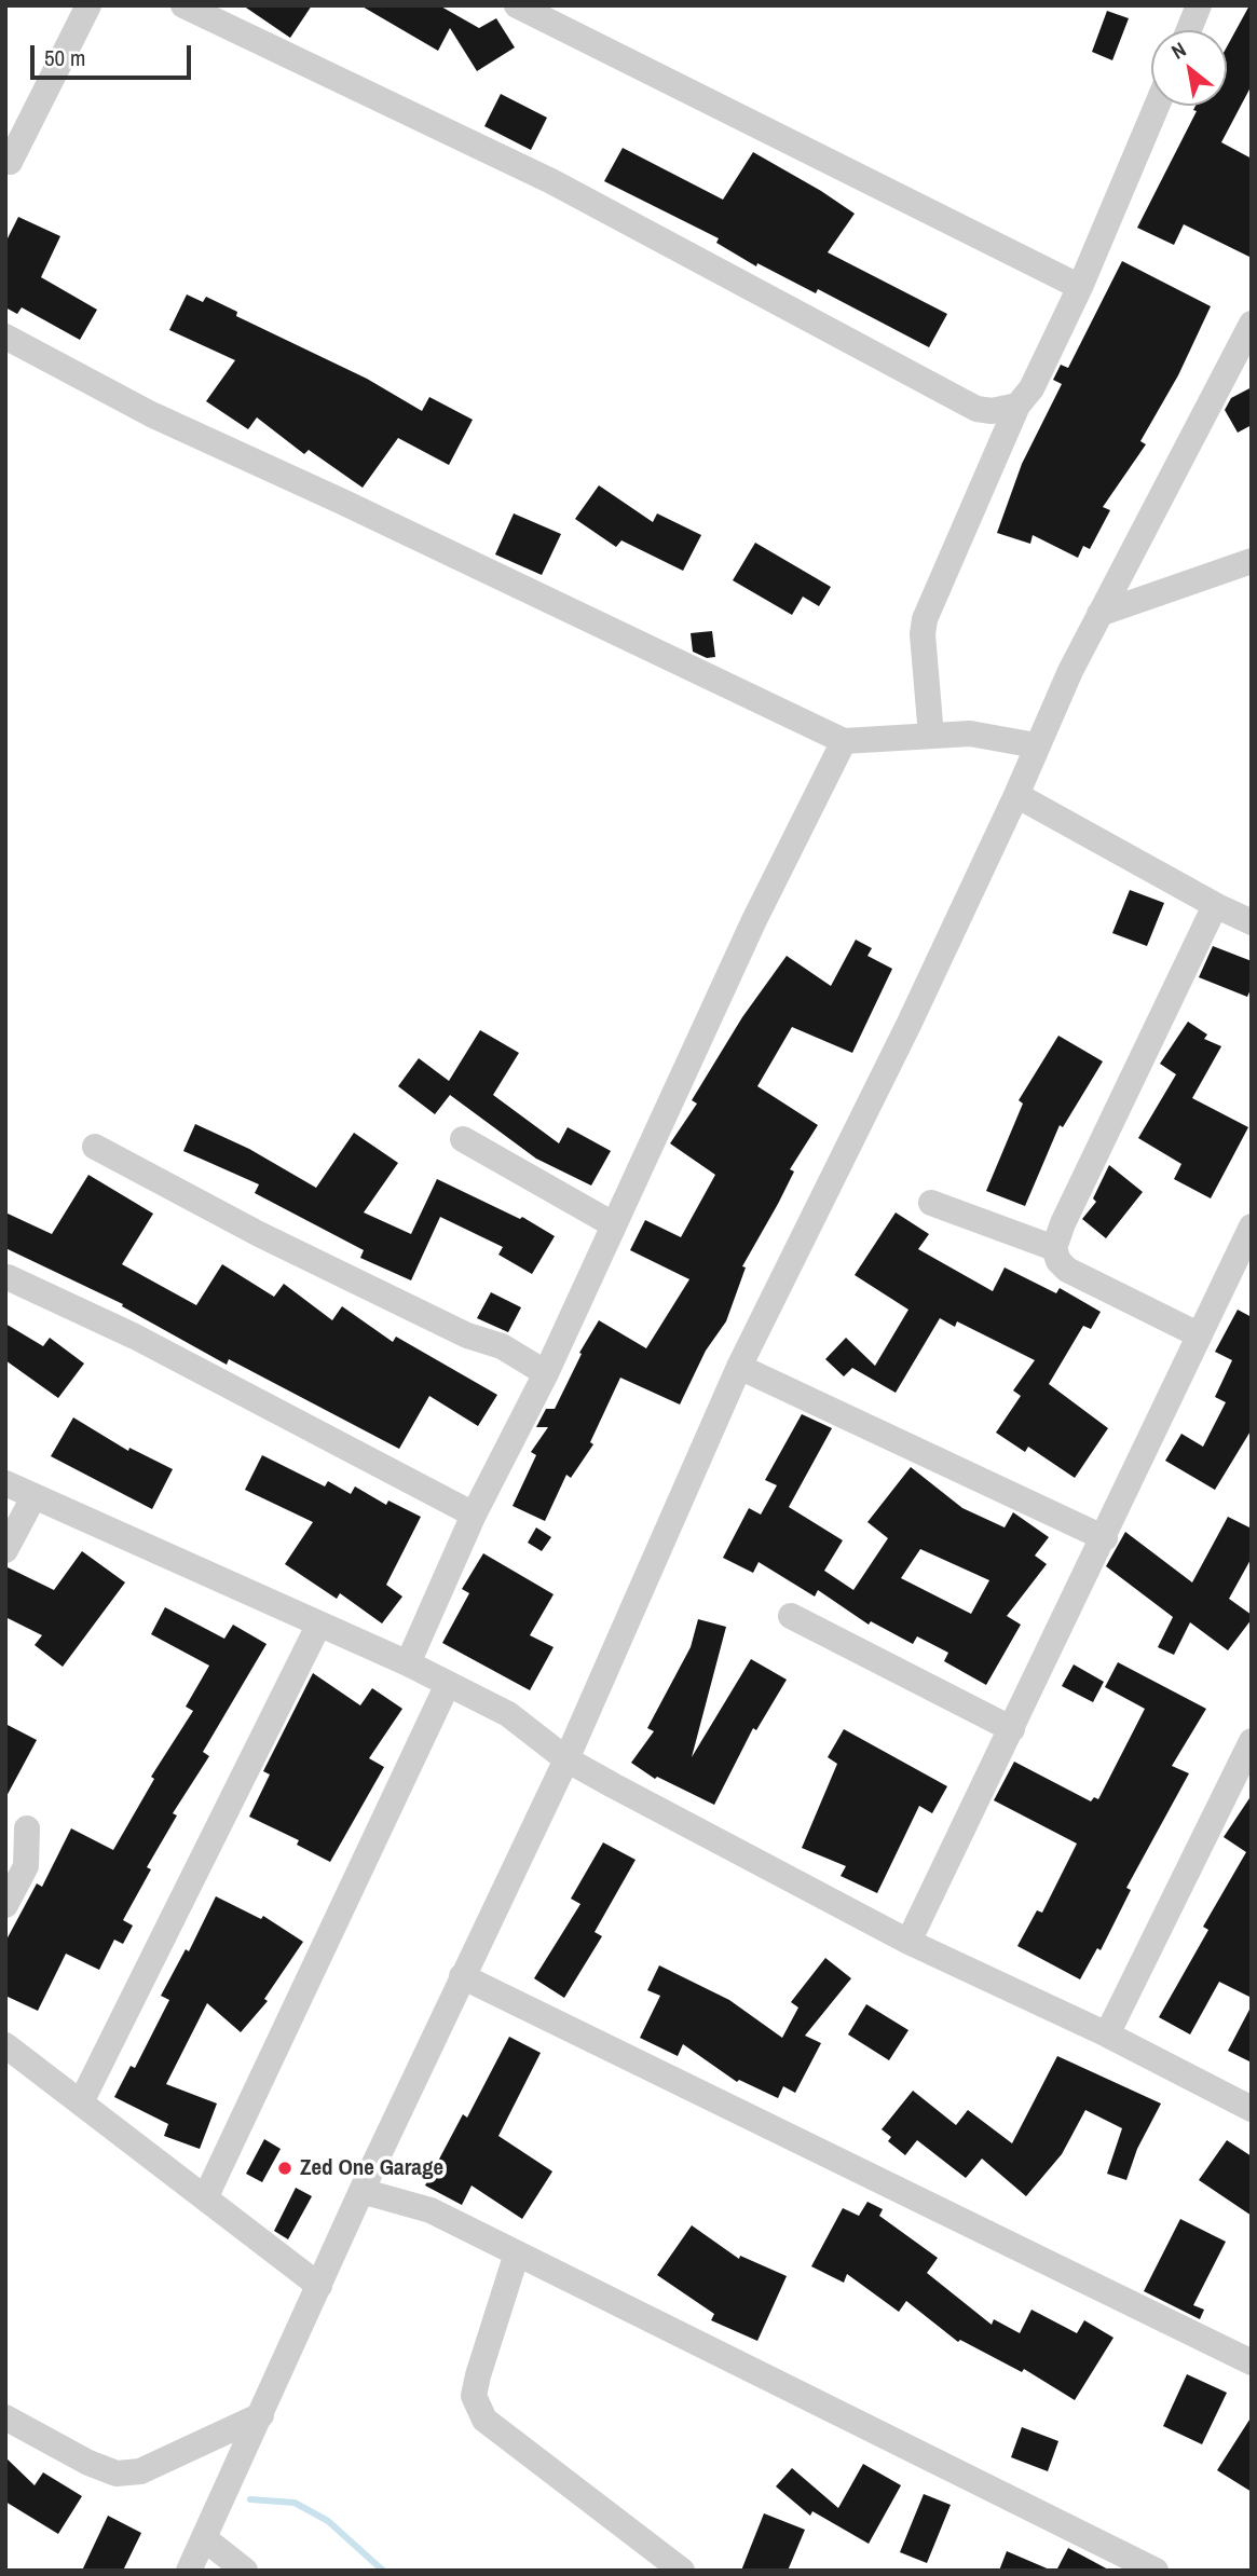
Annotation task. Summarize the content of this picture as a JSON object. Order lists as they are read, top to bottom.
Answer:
{
  "places": ["Zed One Garage"],
  "scale_bar": "50 m",
  "north": "top left"
}
